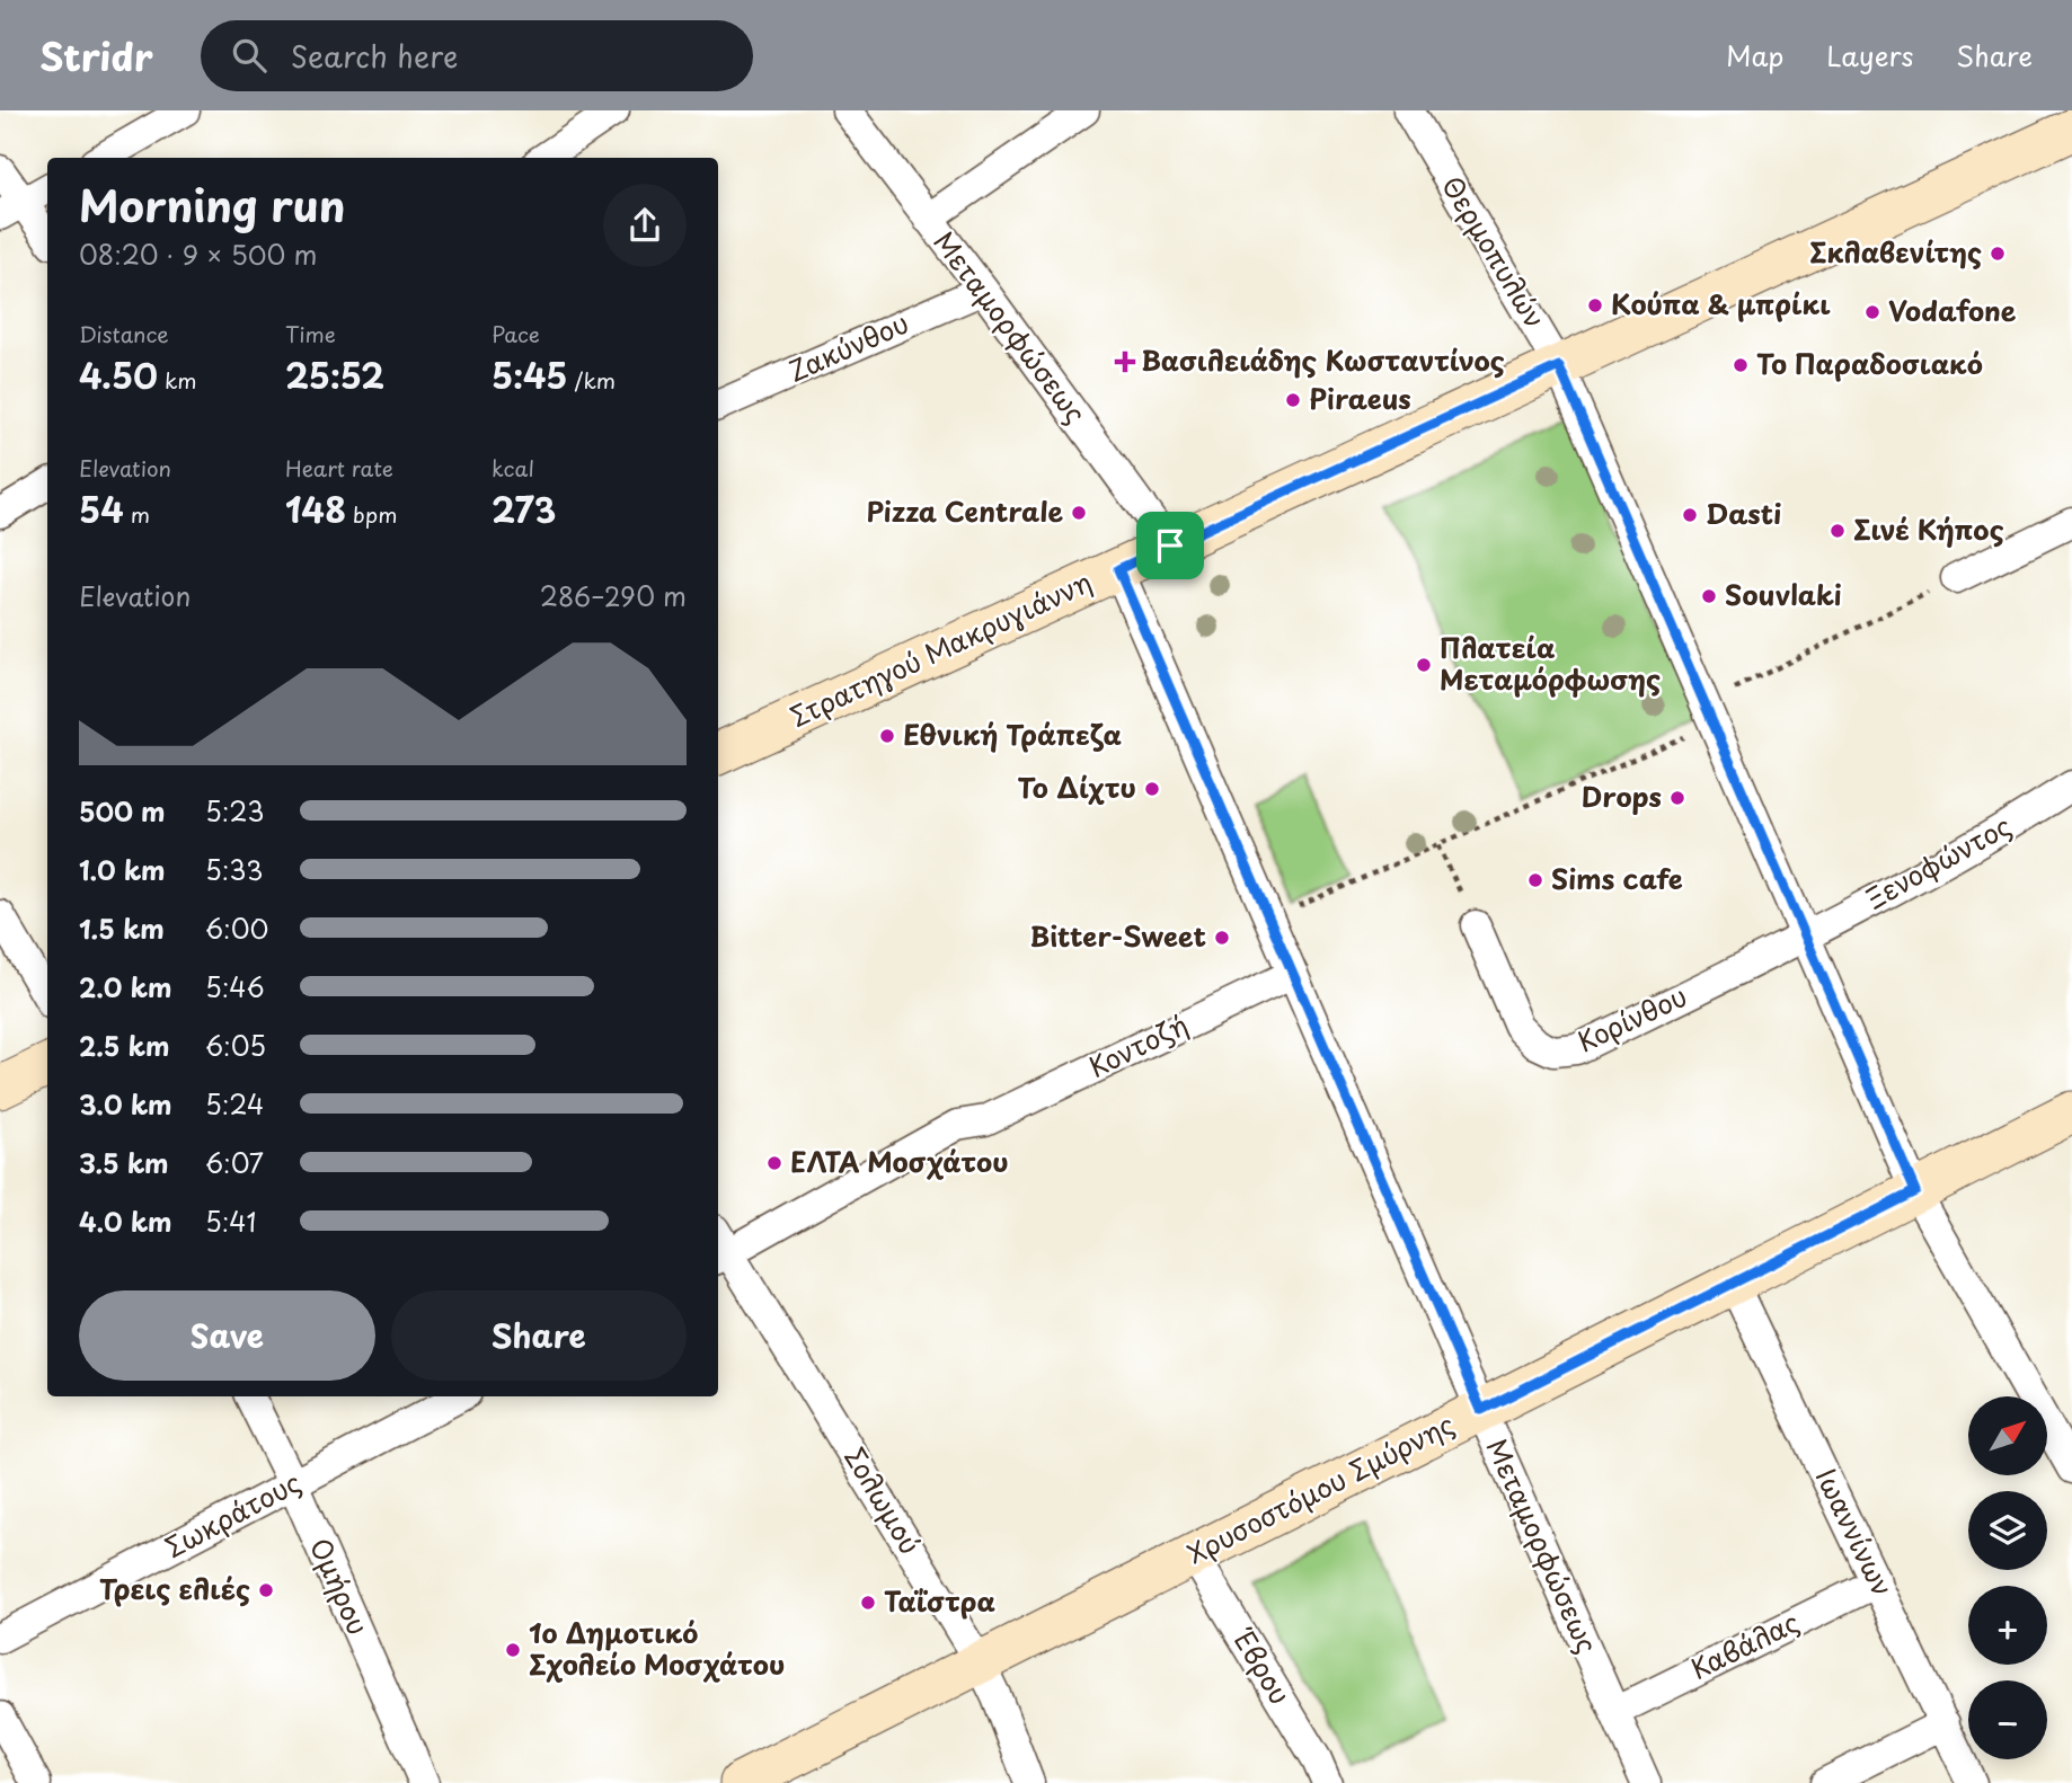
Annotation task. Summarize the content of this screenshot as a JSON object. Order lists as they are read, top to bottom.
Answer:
{
  "streets": {
    "main road": ["Στρατηγού Μακρυγιάννη", "Χρυσοστόμου Σμύρνης"],
    "street": [
      "Θερμοπυλών",
      "Μεταμορφώσεως",
      "Ζακύνθου",
      "Ξενοφώντος",
      "Κορίνθου",
      "Κοντοζή",
      "Σολωμού",
      "Σωκράτους",
      "Ιωαννίνων",
      "Ομήρου",
      "Καβάλας",
      "Έβρου"
    ]
  },
  "crossings": [
    ["Θερμοπυλών", "Στρατηγού Μακρυγιάννη"],
    ["Θερμοπυλών", "Ξενοφώντος"],
    ["Θερμοπυλών", "Κορίνθου"],
    ["Θερμοπυλών", "Χρυσοστόμου Σμύρνης"],
    ["Μεταμορφώσεως", "Ζακύνθου"],
    ["Μεταμορφώσεως", "Στρατηγού Μακρυγιάννη"],
    ["Μεταμορφώσεως", "Κοντοζή"],
    ["Μεταμορφώσεως", "Χρυσοστόμου Σμύρνης"],
    ["Μεταμορφώσεως", "Καβάλας"],
    ["Ξενοφώντος", "Κορίνθου"],
    ["Κοντοζή", "Σολωμού"],
    ["Χρυσοστόμου Σμύρνης", "Σολωμού"],
    ["Χρυσοστόμου Σμύρνης", "Ιωαννίνων"],
    ["Χρυσοστόμου Σμύρνης", "Έβρου"],
    ["Σωκράτους", "Ομήρου"],
    ["Ιωαννίνων", "Καβάλας"]
  ],
  "places": {
    "other": [
      "Σκλαβενίτης",
      "Κούπα & μπρίκι",
      "Vodafone",
      "Το Παραδοσιακό",
      "Piraeus",
      "Pizza Centrale",
      "Dasti",
      "Σινέ Κήπος",
      "Souvlaki",
      "Πλατεία Μεταμόρφωσης",
      "Εθνική Τράπεζα",
      "Το Δίχτυ",
      "Drops",
      "Sims cafe",
      "Bitter-Sweet",
      "ΕΛΤΑ Μοσχάτου",
      "Τρεις ελιές",
      "Ταΐστρα",
      "1ο Δημοτικό Σχολείο Μοσχάτου"
    ],
    "health": ["Βασιλειάδης Κωσταντίνος"]
  },
  "north": "top right",
  "page": {
    "header": "Stridr",
    "search": "Search here",
    "nav": ["Map", "Layers", "Share"],
    "heading": ["Morning run", "08:20 · 9 × 500 m"],
    "stats": [
      ["Distance", "4.50 km"],
      ["Time", "25:52"],
      ["Pace", "5:45 /km"],
      ["Elevation", "54 m"],
      ["Heart rate", "148 bpm"],
      ["kcal", "273"]
    ],
    "chart": ["Elevation", "286–290 m"],
    "list": [
      {
        "name": "500 m",
        "note": "5:23"
      },
      {
        "name": "1.0 km",
        "note": "5:33"
      },
      {
        "name": "1.5 km",
        "note": "6:00"
      },
      {
        "name": "2.0 km",
        "note": "5:46"
      },
      {
        "name": "2.5 km",
        "note": "6:05"
      },
      {
        "name": "3.0 km",
        "note": "5:24"
      },
      {
        "name": "3.5 km",
        "note": "6:07"
      },
      {
        "name": "4.0 km",
        "note": "5:41"
      }
    ],
    "buttons": ["Save", "Share"],
    "map_buttons": ["+", "−"]
  }
}
